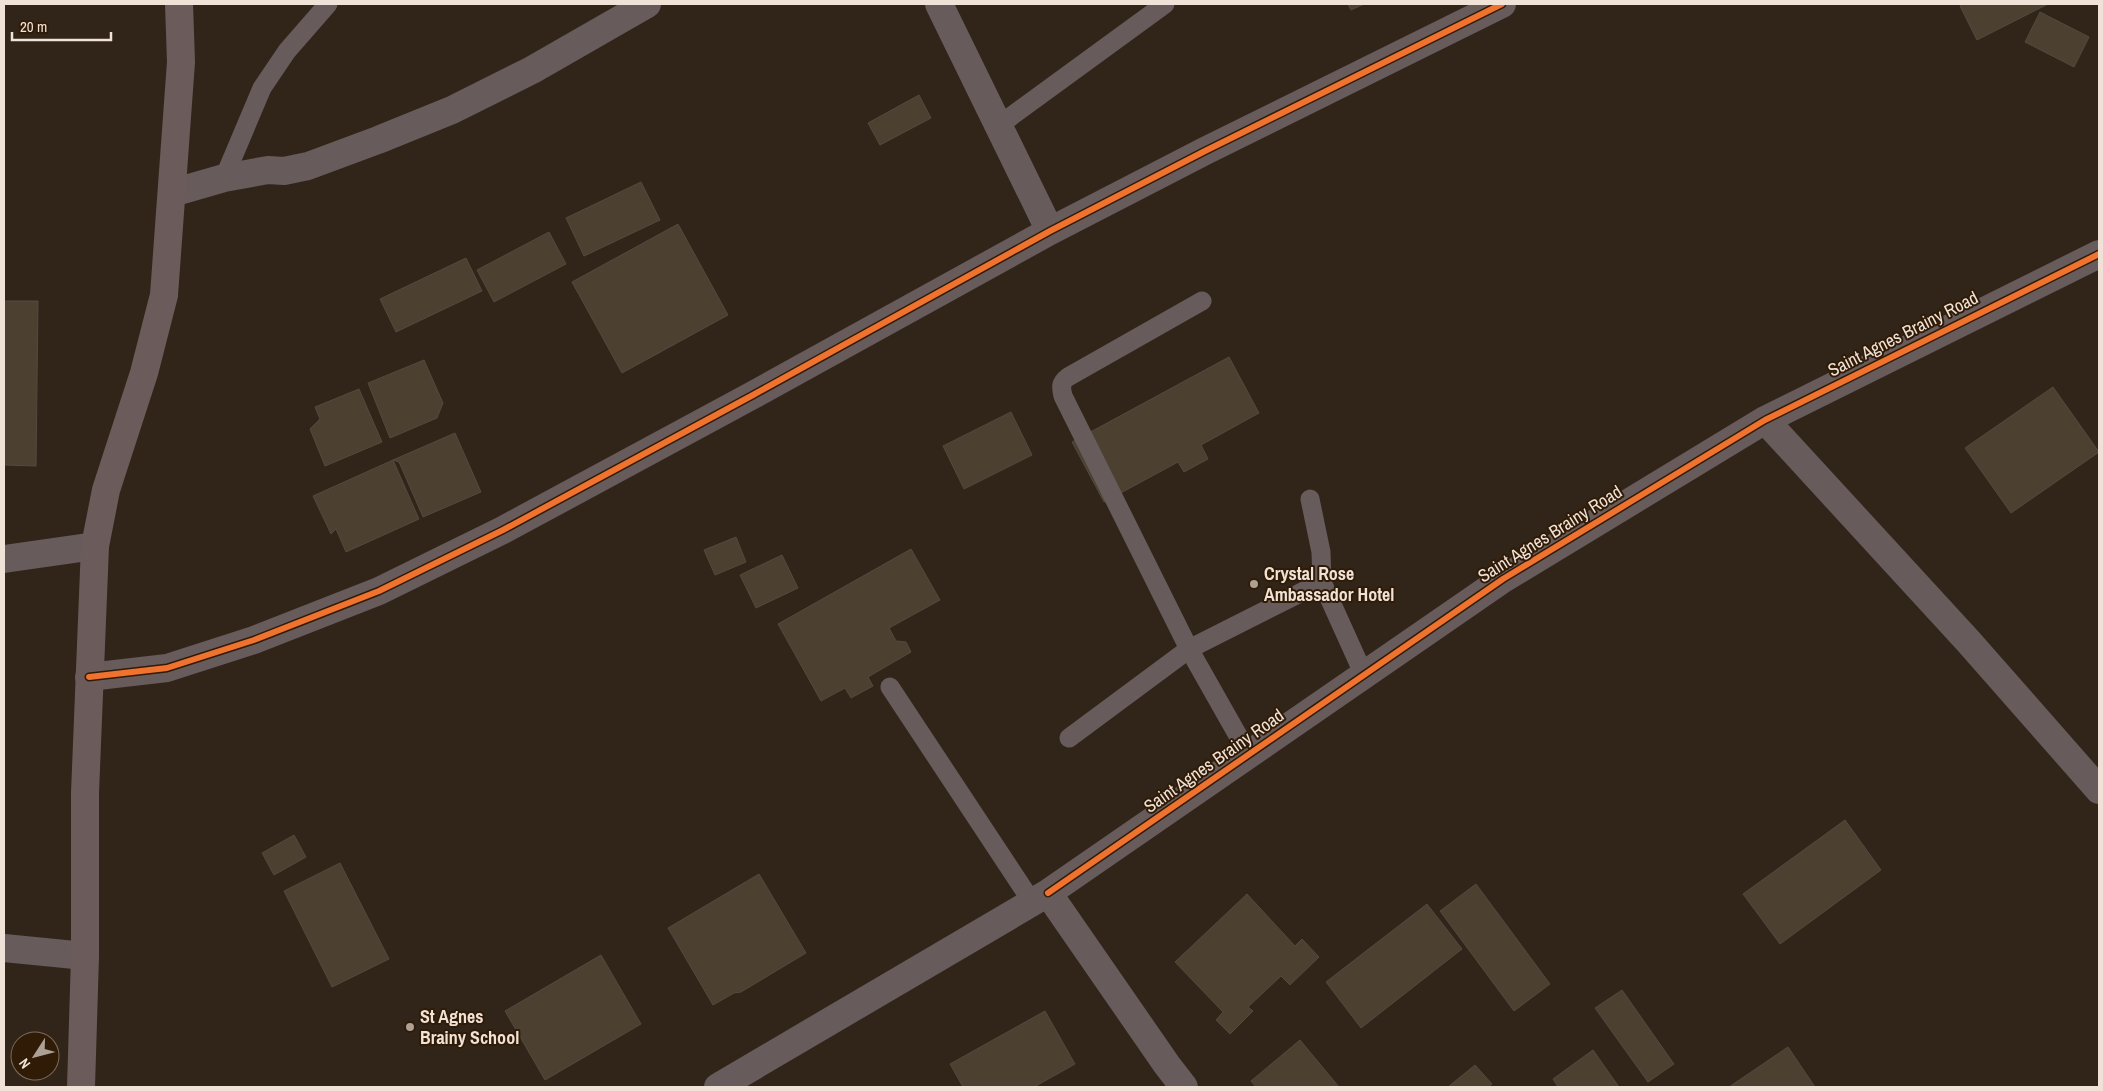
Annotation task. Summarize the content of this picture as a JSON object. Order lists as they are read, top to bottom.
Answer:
{
  "streets": {
    "street": ["Saint Agnes Brainy Road"]
  },
  "places": ["Crystal Rose Ambassador Hotel", "St Agnes Brainy School"],
  "scale_bar": "20 m",
  "north": "bottom left"
}
